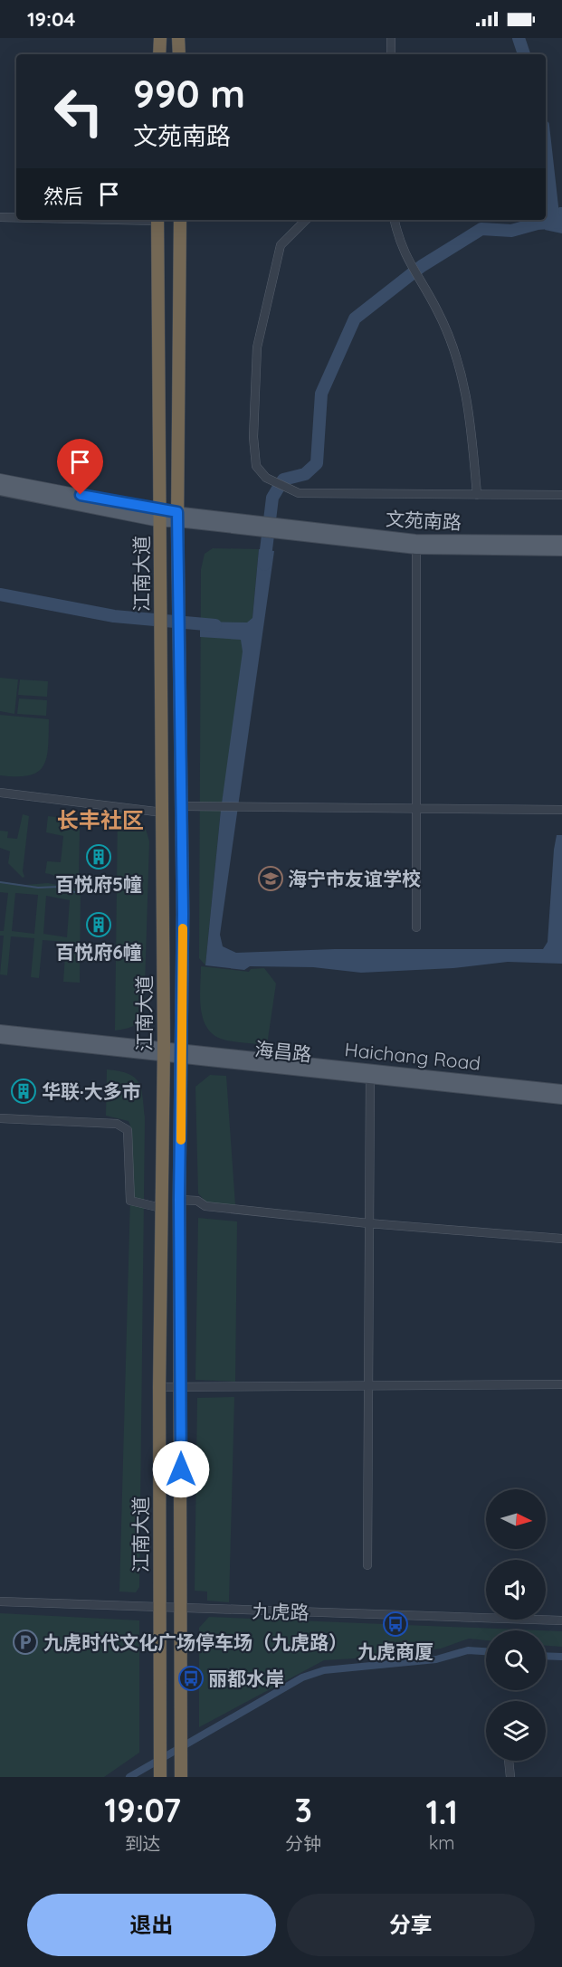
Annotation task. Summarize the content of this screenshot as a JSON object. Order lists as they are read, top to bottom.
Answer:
{
  "streets": {
    "highway": ["江南大道"],
    "main road": ["文苑南路", "海昌路", "Haichang Road"],
    "street": ["九虎路"]
  },
  "crossings": [
    ["江南大道", "海昌路"],
    ["江南大道", "九虎路"],
    ["海昌路", "Haichang Road"]
  ],
  "districts": ["长丰社区"],
  "places": {
    "building": ["百悦府5幢", "百悦府6幢", "华联·大多市"],
    "school or university": ["海宁市友谊学校"],
    "bus stop": ["九虎商厦", "丽都水岸"],
    "parking": ["九虎时代文化广场停车场（九虎路）"]
  },
  "north": "right",
  "page": {
    "status": "19:04",
    "turn": ["990 m", "文苑南路"],
    "then": "然后",
    "eta": [
      "19:07",
      "到达",
      "3",
      "分钟",
      "1.1",
      "km"
    ],
    "buttons": ["退出", "分享"]
  }
}
